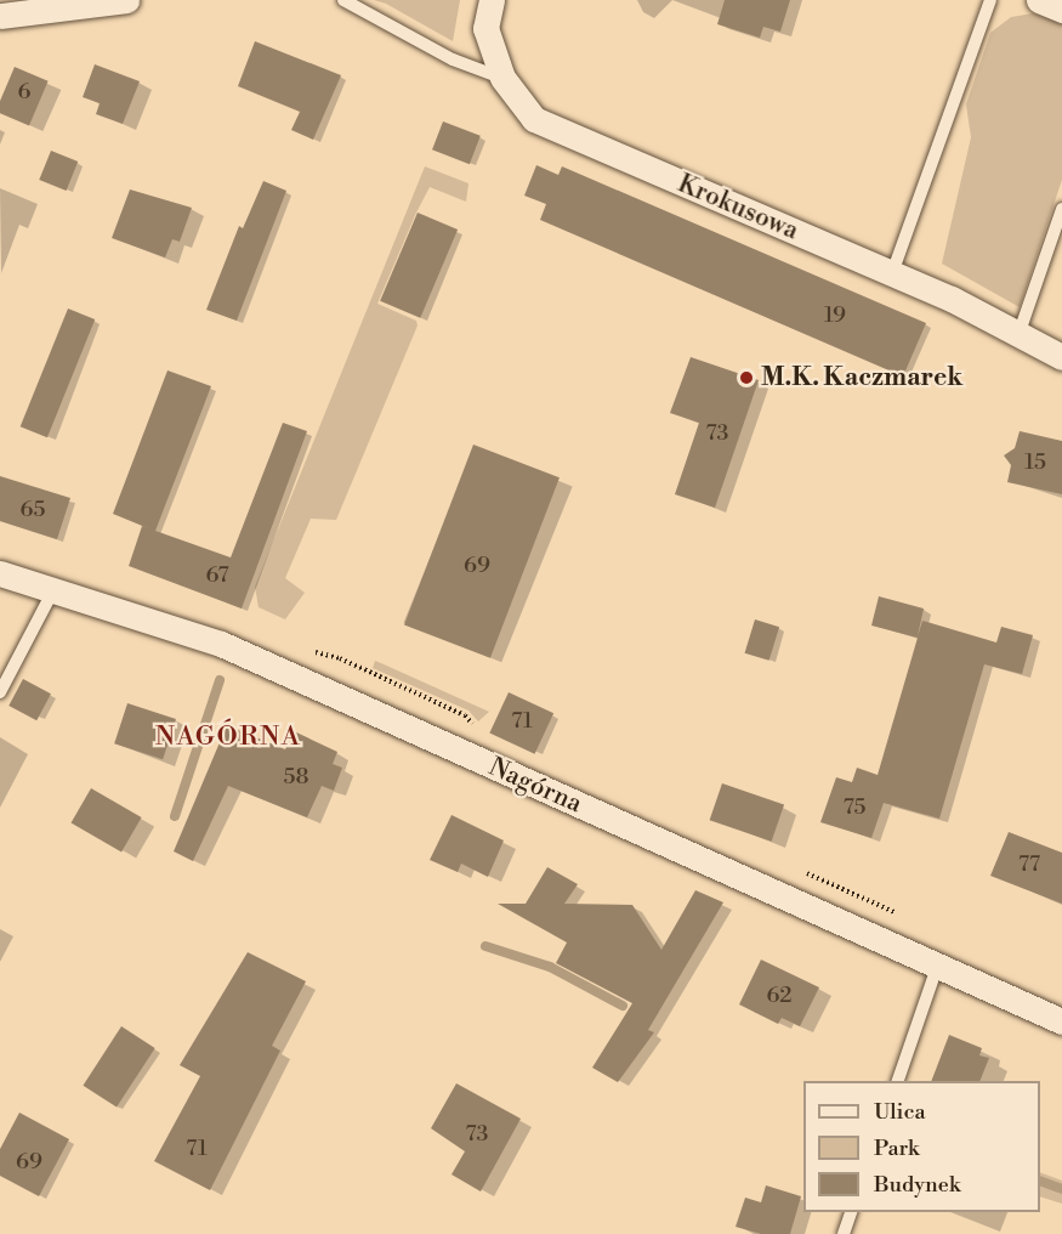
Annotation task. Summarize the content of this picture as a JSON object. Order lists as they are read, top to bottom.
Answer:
{
  "streets": {
    "street": ["Krokusowa", "Nagórna"]
  },
  "districts": ["NAGÓRNA"],
  "places": ["M.K. Kaczmarek"],
  "house_numbers": [
    "6",
    "19",
    "73",
    "15",
    "65",
    "69",
    "67",
    "71",
    "58",
    "75",
    "77",
    "62",
    "73",
    "71",
    "69"
  ],
  "legend": ["Ulica", "Park", "Budynek"]
}
